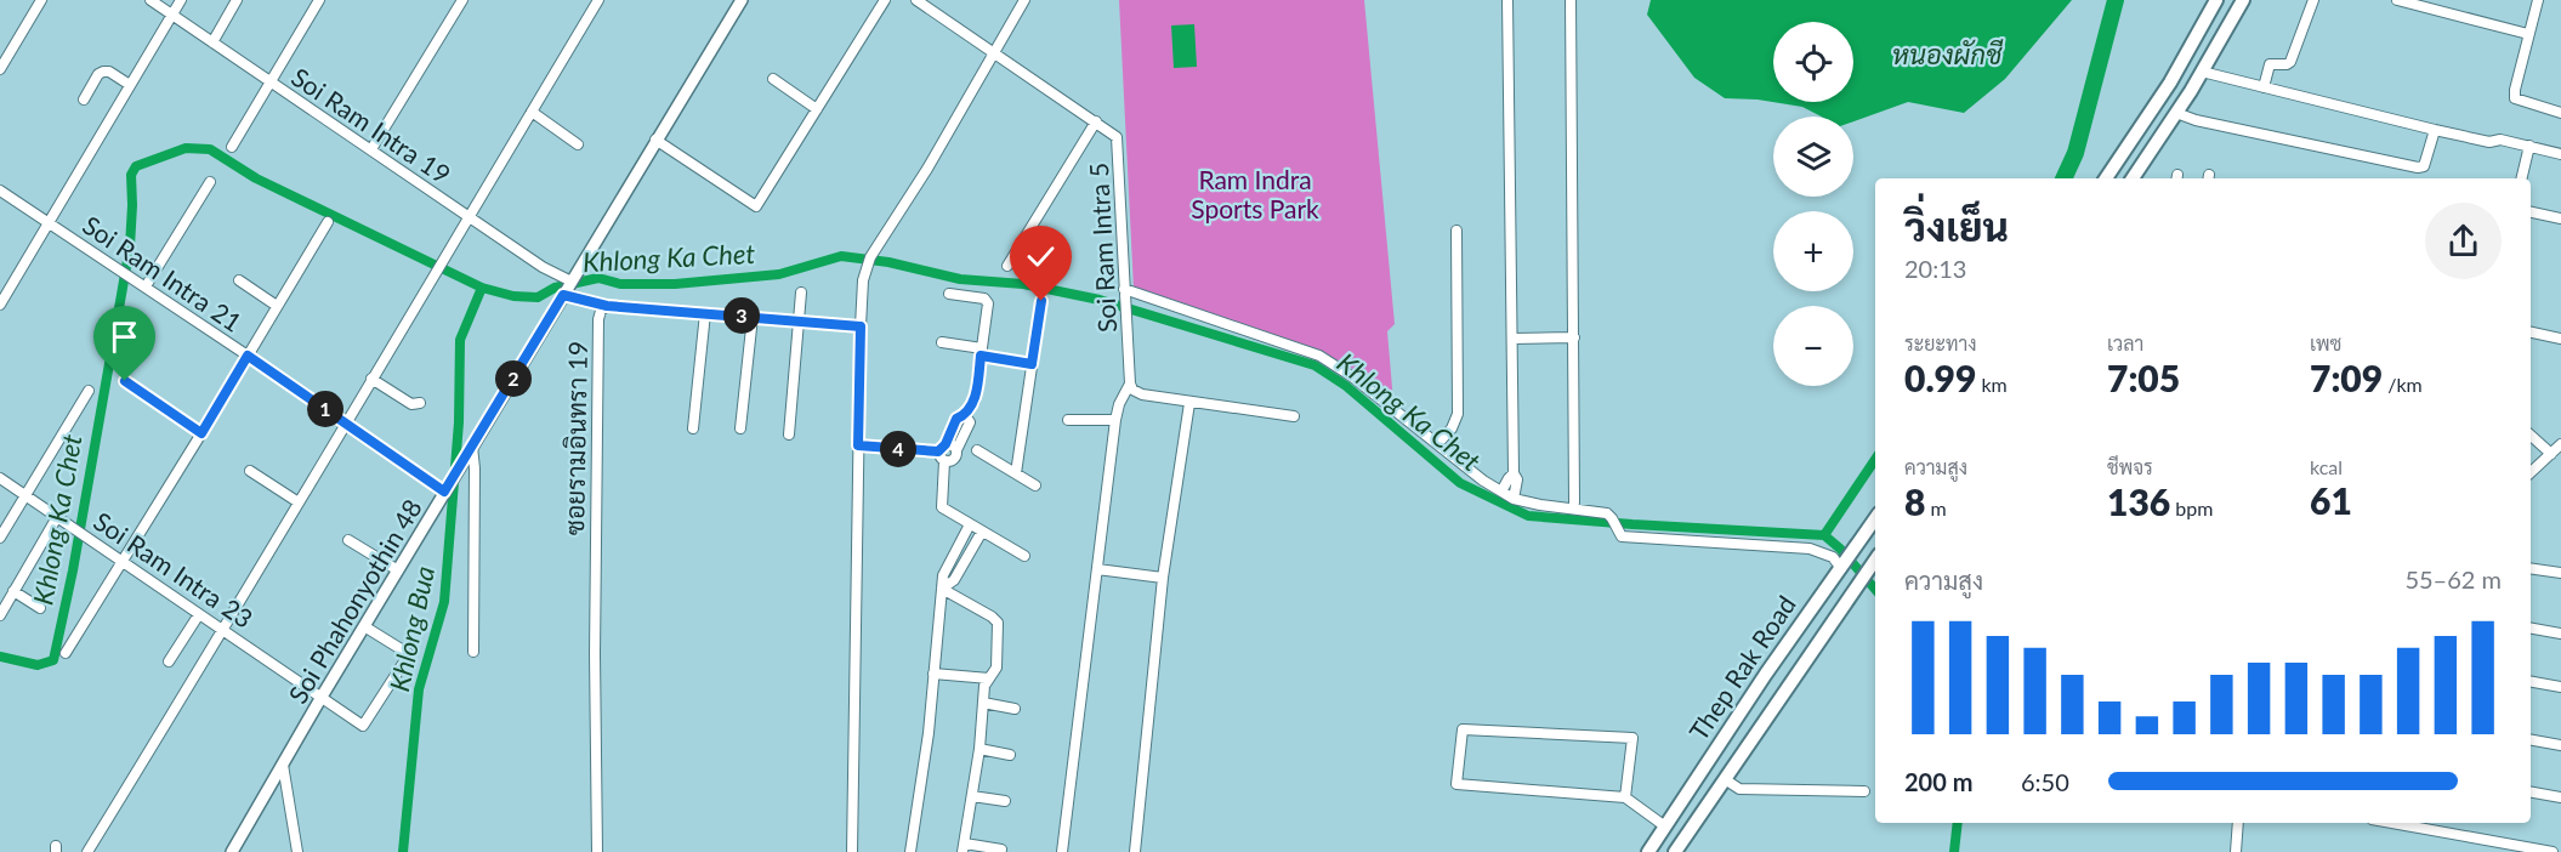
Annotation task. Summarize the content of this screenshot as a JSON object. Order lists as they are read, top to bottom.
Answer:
{
  "streets": {
    "main road": ["Thep Rak Road"],
    "street": [
      "Soi Ram Intra 19",
      "Soi Ram Intra 5",
      "Soi Ram Intra 21",
      "ซอยรามอินทรา 19",
      "Soi Ram Intra 23",
      "Soi Phahonyothin 48"
    ]
  },
  "crossings": [
    ["Soi Ram Intra 19", "Soi Phahonyothin 48"],
    ["Soi Ram Intra 21", "Soi Phahonyothin 48"],
    ["Soi Ram Intra 23", "Soi Phahonyothin 48"]
  ],
  "water": ["หนองผักชี", "Khlong Ka Chet", "Khlong Bua"],
  "parks": ["Ram Indra Sports Park"],
  "page": {
    "map_buttons": ["+", "−"],
    "heading": ["วิ่งเย็น", "20:13"],
    "pins": [
      "3",
      "2",
      "1",
      "4"
    ],
    "stats": [
      ["ระยะทาง", "0.99 km"],
      ["เวลา", "7:05"],
      ["เพซ", "7:09 /km"],
      ["ความสูง", "8 m"],
      ["ชีพจร", "136 bpm"],
      ["kcal", "61"]
    ],
    "chart": ["ความสูง", "55–62 m"],
    "list": [
      {
        "name": "200 m",
        "note": "6:50"
      }
    ]
  }
}
